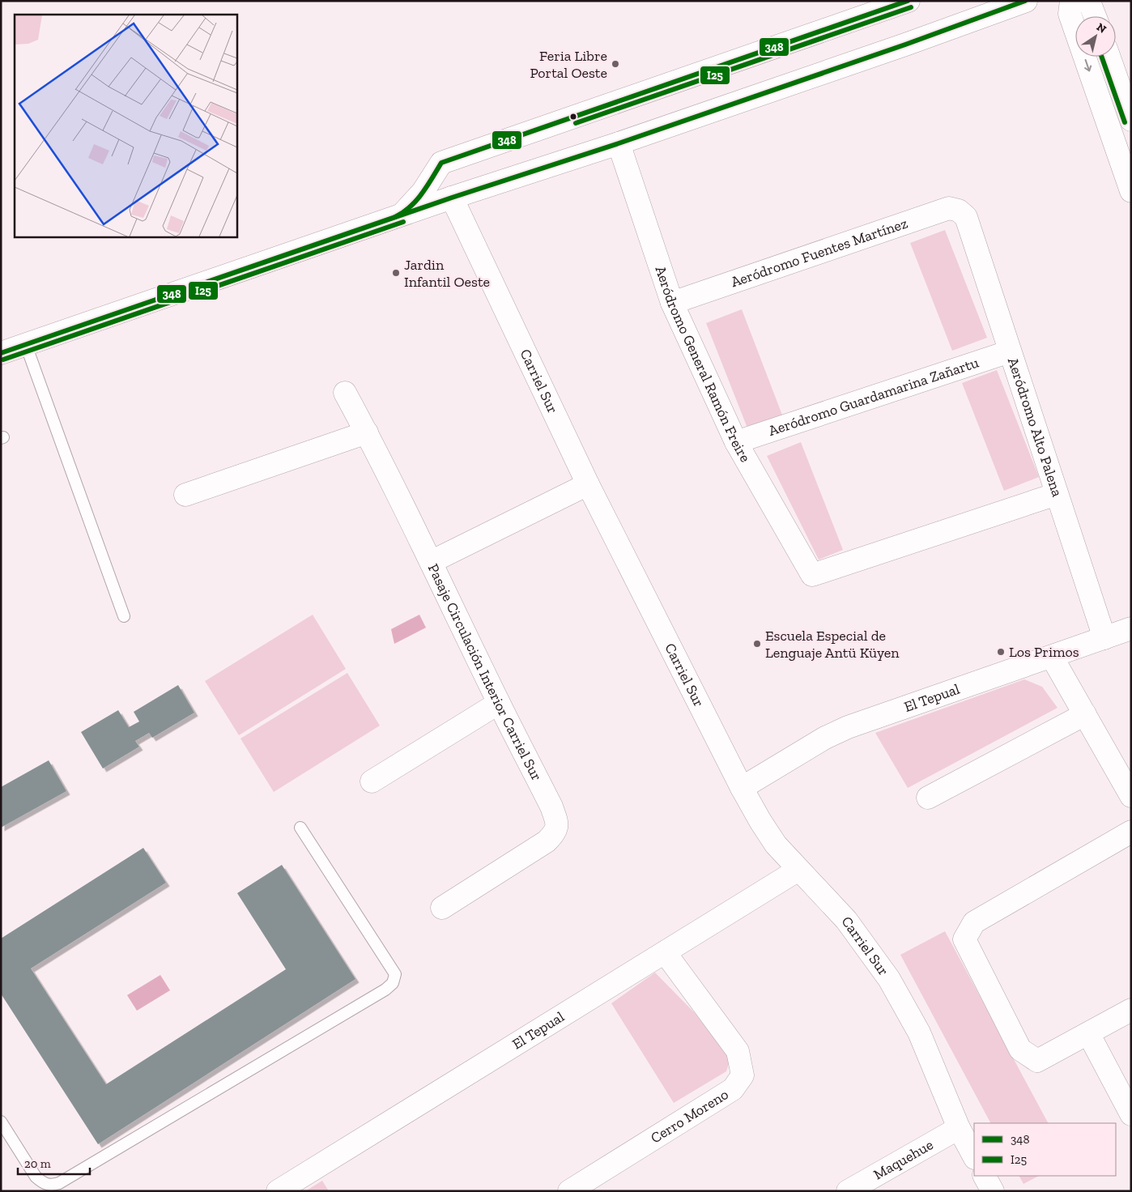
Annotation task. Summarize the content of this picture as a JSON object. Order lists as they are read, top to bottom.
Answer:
{
  "streets": {
    "street": [
      "Aeródromo Fuentes Martínez",
      "Aeródromo General Ramón Freire",
      "Carriel Sur",
      "Aeródromo Guardamarina Zañartu",
      "Aeródromo Alto Palena",
      "Pasaje Circulación Interior Carriel Sur",
      "El Tepual",
      "Cerro Moreno",
      "Maquehue"
    ]
  },
  "crossings": [
    ["Aeródromo Fuentes Martínez", "Aeródromo General Ramón Freire"],
    ["Aeródromo Fuentes Martínez", "Aeródromo Alto Palena"],
    ["Aeródromo General Ramón Freire", "Aeródromo Guardamarina Zañartu"],
    ["Aeródromo General Ramón Freire", "Aeródromo Alto Palena"],
    ["Carriel Sur", "El Tepual"],
    ["Carriel Sur", "Maquehue"],
    ["Aeródromo Guardamarina Zañartu", "Aeródromo Alto Palena"],
    ["Aeródromo Alto Palena", "El Tepual"],
    ["El Tepual", "Cerro Moreno"]
  ],
  "places": [
    "Feria Libre Portal Oeste",
    "Jardin Infantil Oeste",
    "Escuela Especial de Lenguaje Antü Küyen",
    "Los Primos"
  ],
  "lines": ["transit line 348", "transit line I25"],
  "legend": ["348", "I25"],
  "scale_bar": "20 m",
  "north": "top right"
}
